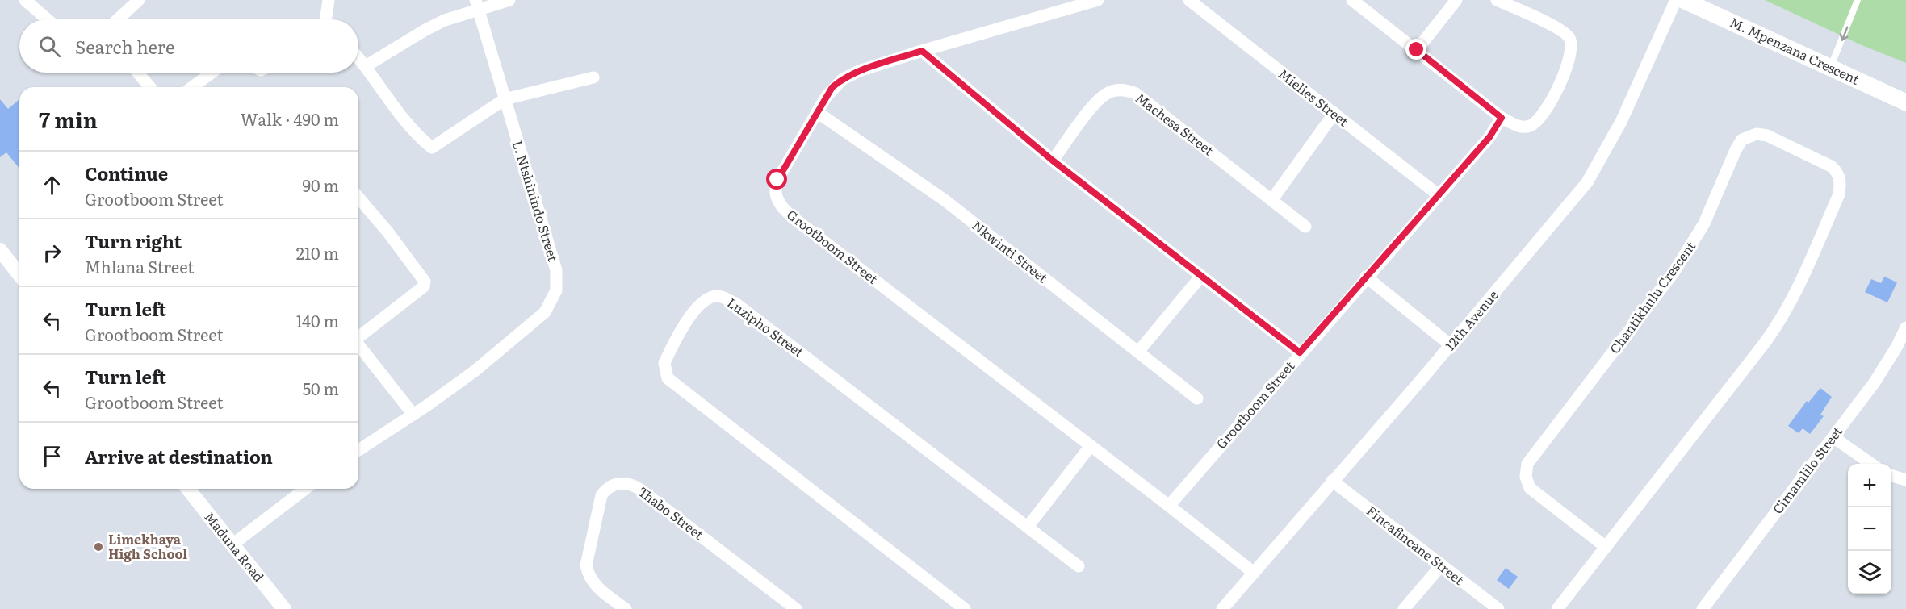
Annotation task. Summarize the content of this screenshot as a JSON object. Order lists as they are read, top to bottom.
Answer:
{
  "streets": {
    "main road": ["M. Mpenzana Crescent"],
    "street": [
      "Mielies Street",
      "Machesa Street",
      "L. Ntshinindo Street",
      "Grootboom Street",
      "Nkwinti Street",
      "Chantikhulu Crescent",
      "12th Avenue",
      "Luzipho Street",
      "Cimamlilo Street",
      "Thabo Street",
      "Fincafincane Street",
      "Maduna Road"
    ]
  },
  "crossings": [
    ["Mielies Street", "Grootboom Street"],
    ["Grootboom Street", "Nkwinti Street"],
    ["Grootboom Street", "12th Avenue"],
    ["12th Avenue", "Fincafincane Street"]
  ],
  "places": ["Limekhaya High School"],
  "page": {
    "search": "Search here",
    "heading": ["7 min", "Walk · 490 m"],
    "list": [
      ["Continue", "Grootboom Street", "90 m"],
      ["Turn right", "Mhlana Street", "210 m"],
      ["Turn left", "Grootboom Street", "140 m"],
      ["Turn left", "Grootboom Street", "50 m"],
      "Arrive at destination"
    ],
    "map_buttons": ["+", "−"]
  }
}
